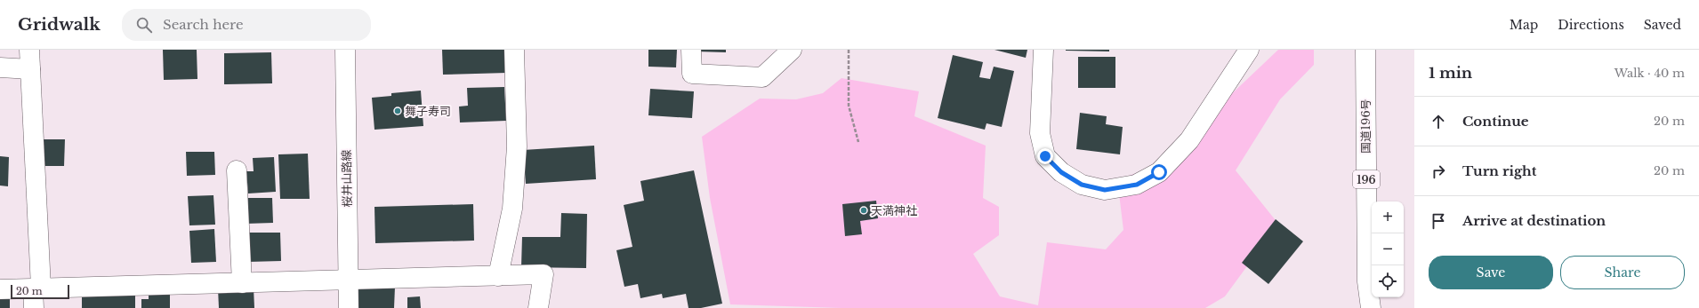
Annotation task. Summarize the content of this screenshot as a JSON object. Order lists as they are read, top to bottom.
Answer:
{
  "streets": {
    "main road": ["国道196号", "桜井山路線", "196"]
  },
  "places": ["舞子寿司", "天満神社"],
  "scale_bar": "20 m",
  "page": {
    "header": "Gridwalk",
    "search": "Search here",
    "nav": ["Map", "Directions", "Saved"],
    "heading": ["1 min", "Walk · 40 m"],
    "list": [
      ["Continue", "20 m"],
      ["Turn right", "20 m"],
      "Arrive at destination"
    ],
    "map_buttons": ["+", "−"],
    "buttons": ["Save", "Share"],
    "scale": "20 m"
  }
}
